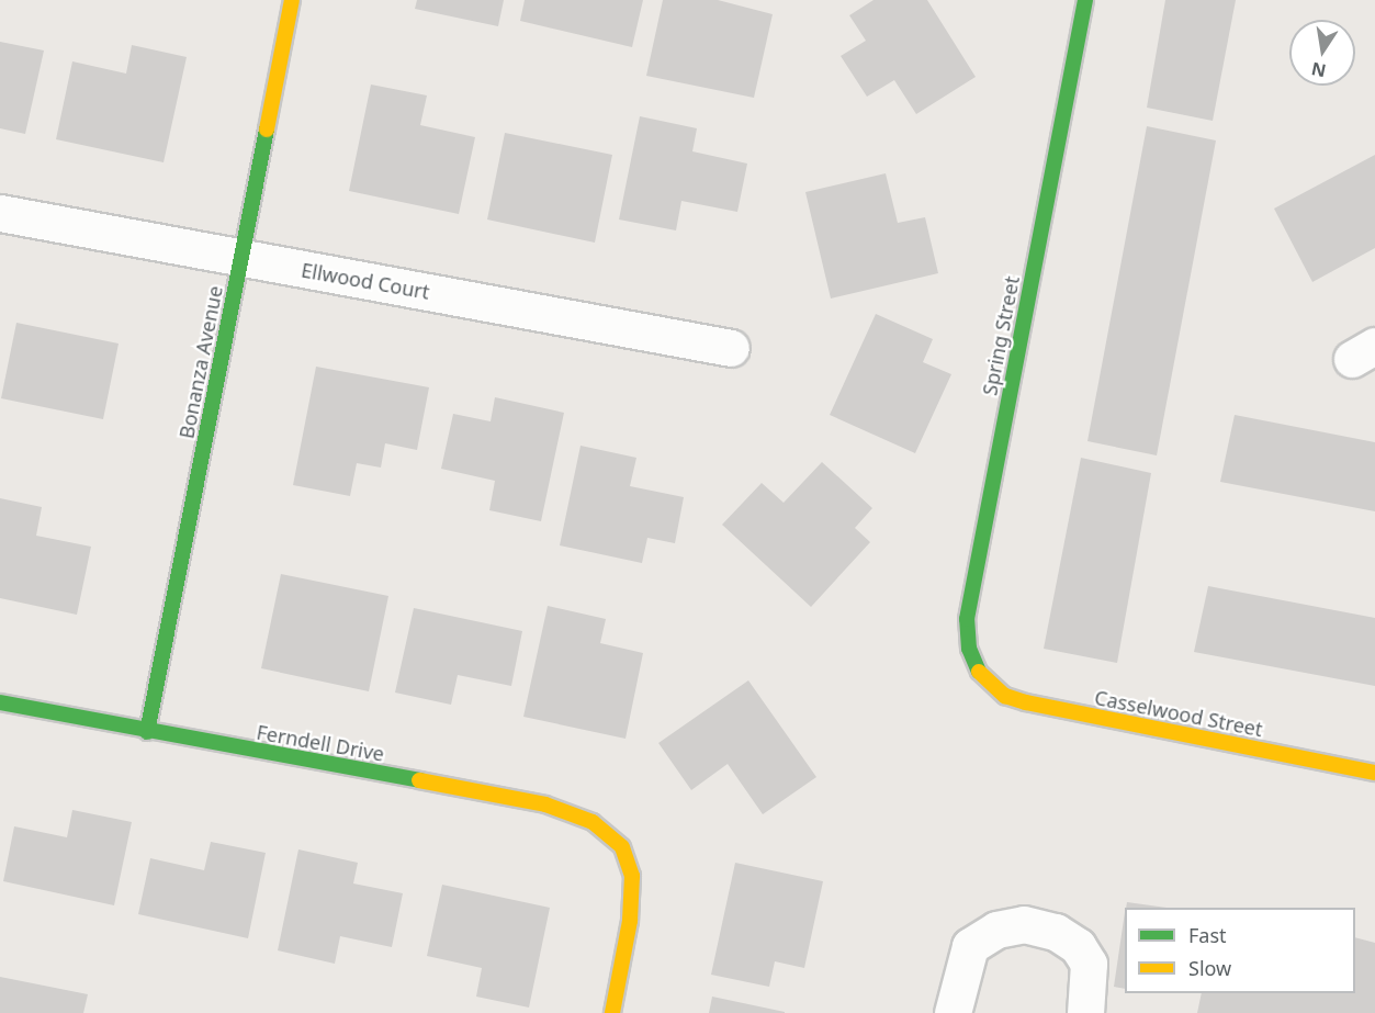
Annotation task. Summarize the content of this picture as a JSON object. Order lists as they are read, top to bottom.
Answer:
{
  "streets": {
    "street": [
      "Ellwood Court",
      "Spring Street",
      "Bonanza Avenue",
      "Casselwood Street",
      "Ferndell Drive"
    ]
  },
  "crossings": [
    ["Ellwood Court", "Bonanza Avenue"],
    ["Spring Street", "Casselwood Street"],
    ["Bonanza Avenue", "Ferndell Drive"]
  ],
  "legend": ["Fast", "Slow"],
  "north": "bottom"
}
